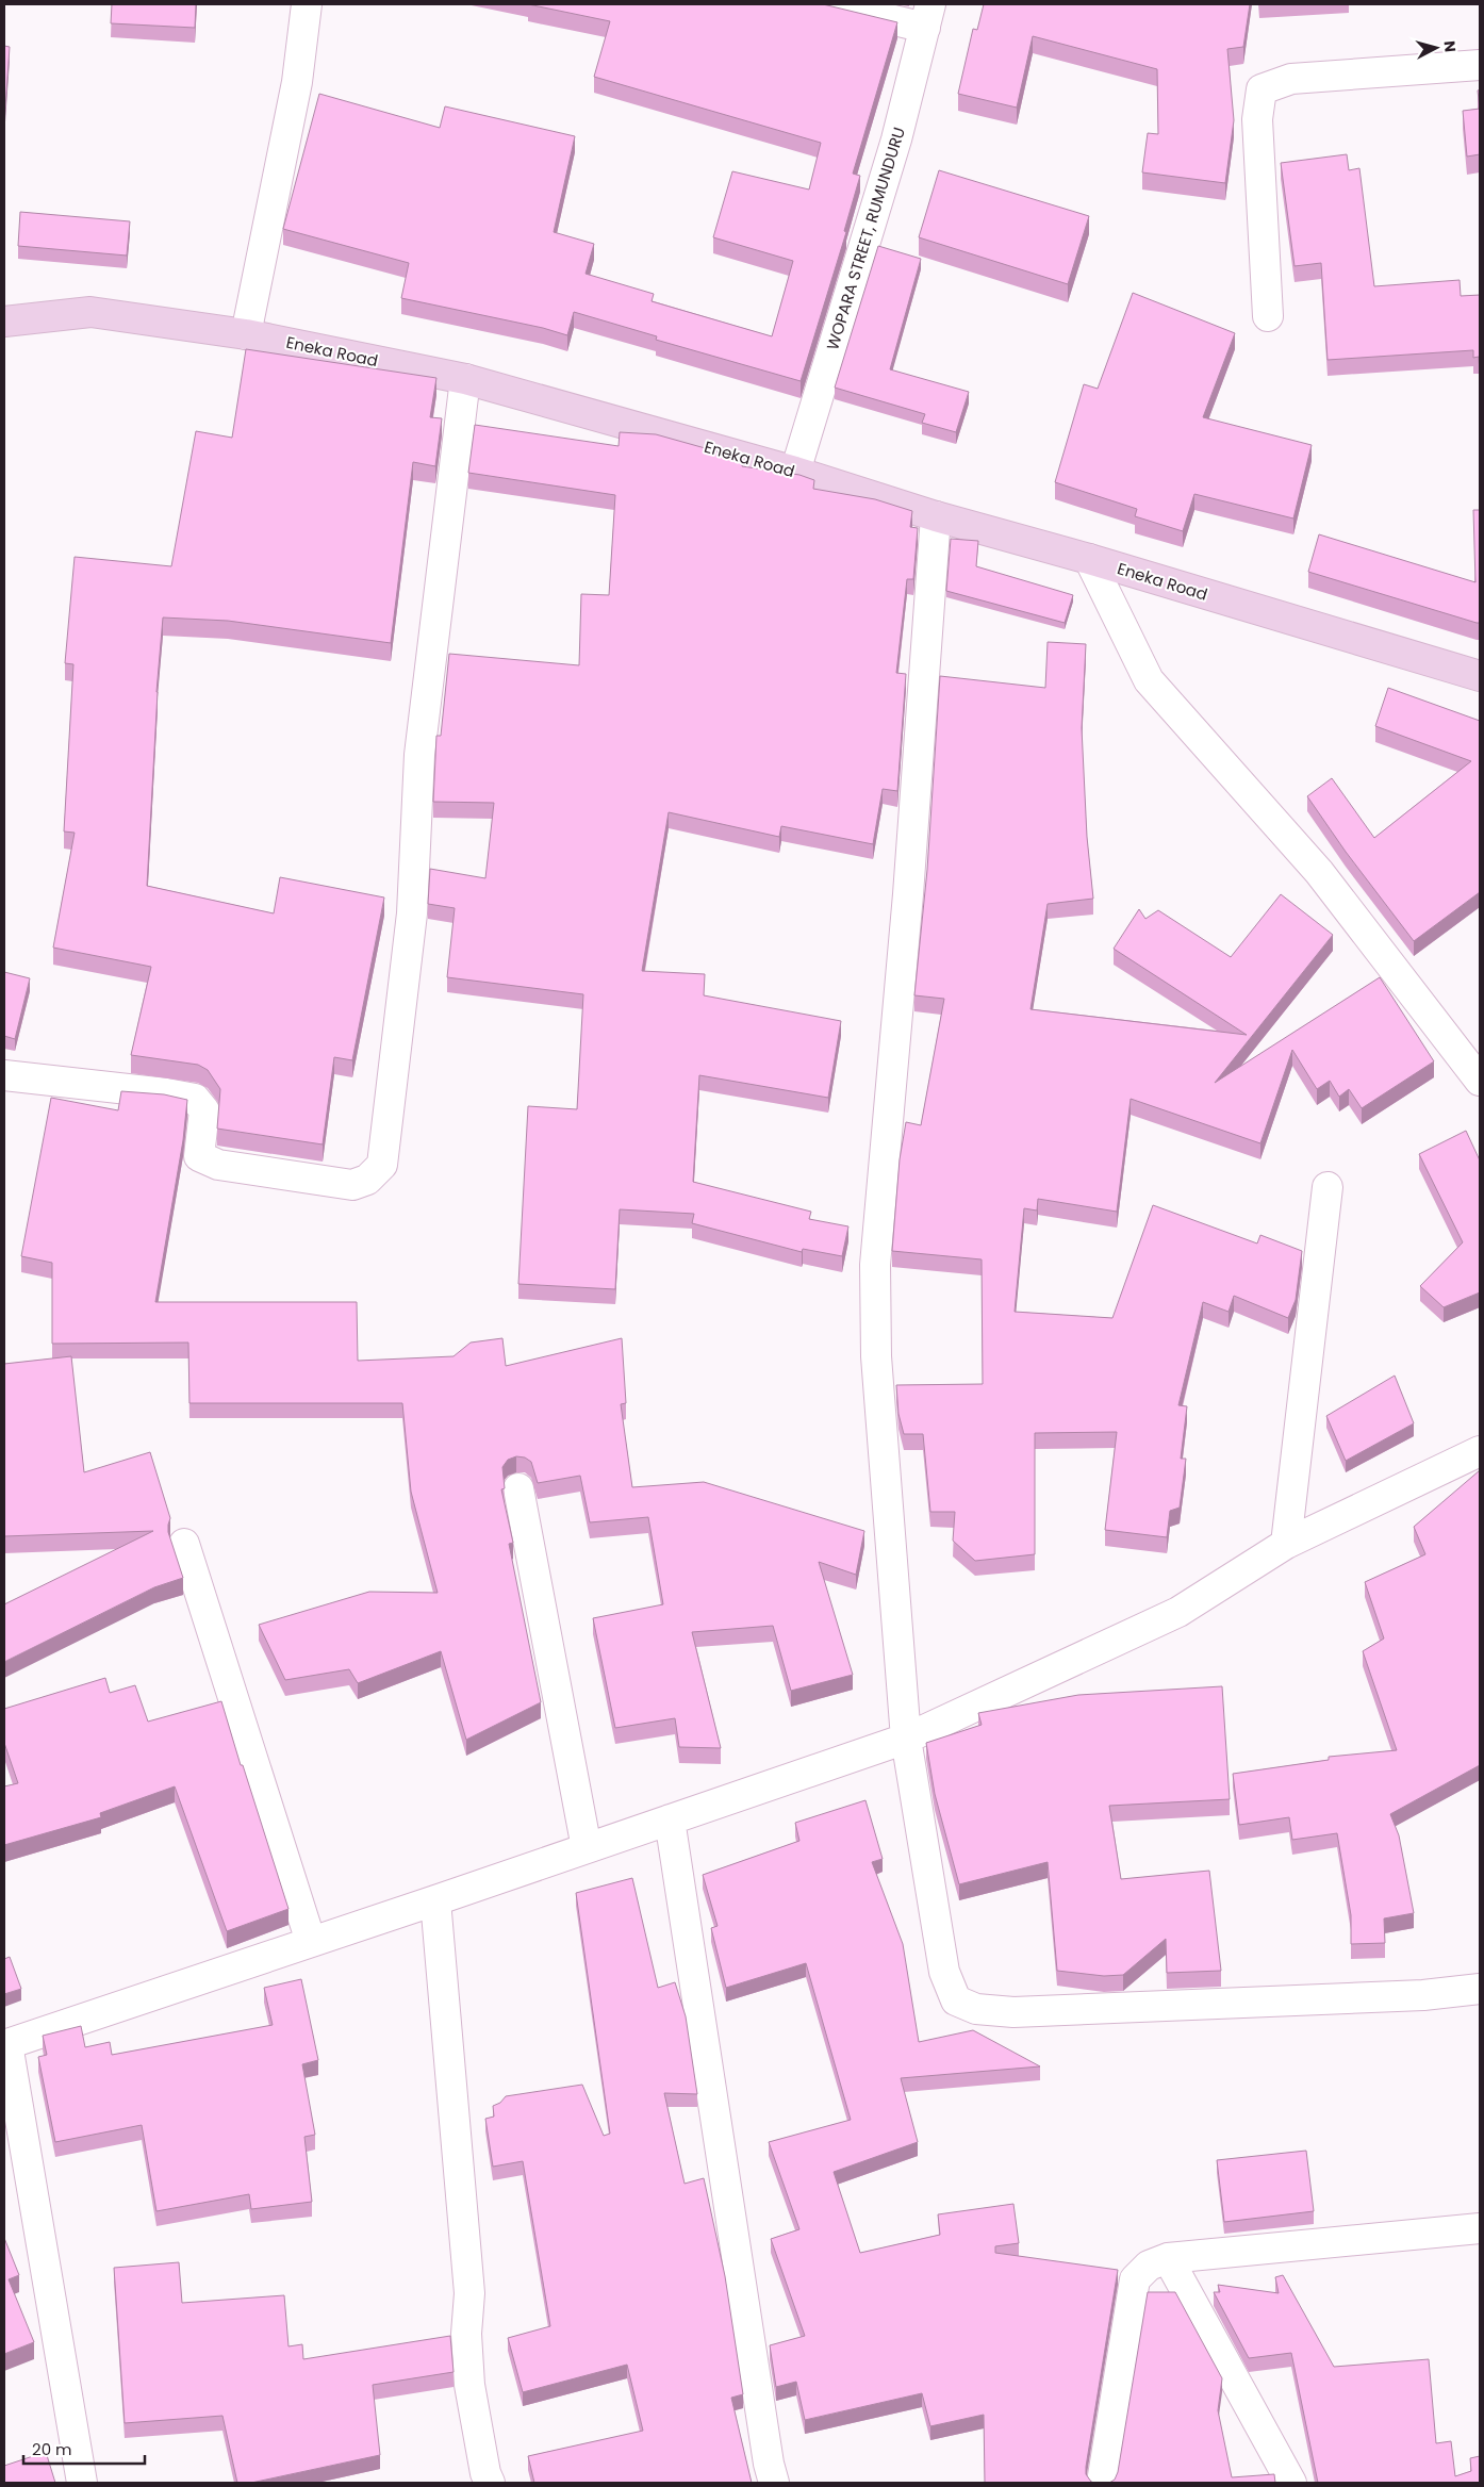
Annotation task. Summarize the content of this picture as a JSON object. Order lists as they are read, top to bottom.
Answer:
{
  "streets": {
    "main road": ["Eneka Road"],
    "street": ["WOPARA STREET, RUMUNDURU"]
  },
  "crossings": [
    ["WOPARA STREET, RUMUNDURU", "Eneka Road"]
  ],
  "scale_bar": "20 m",
  "north": "right"
}
